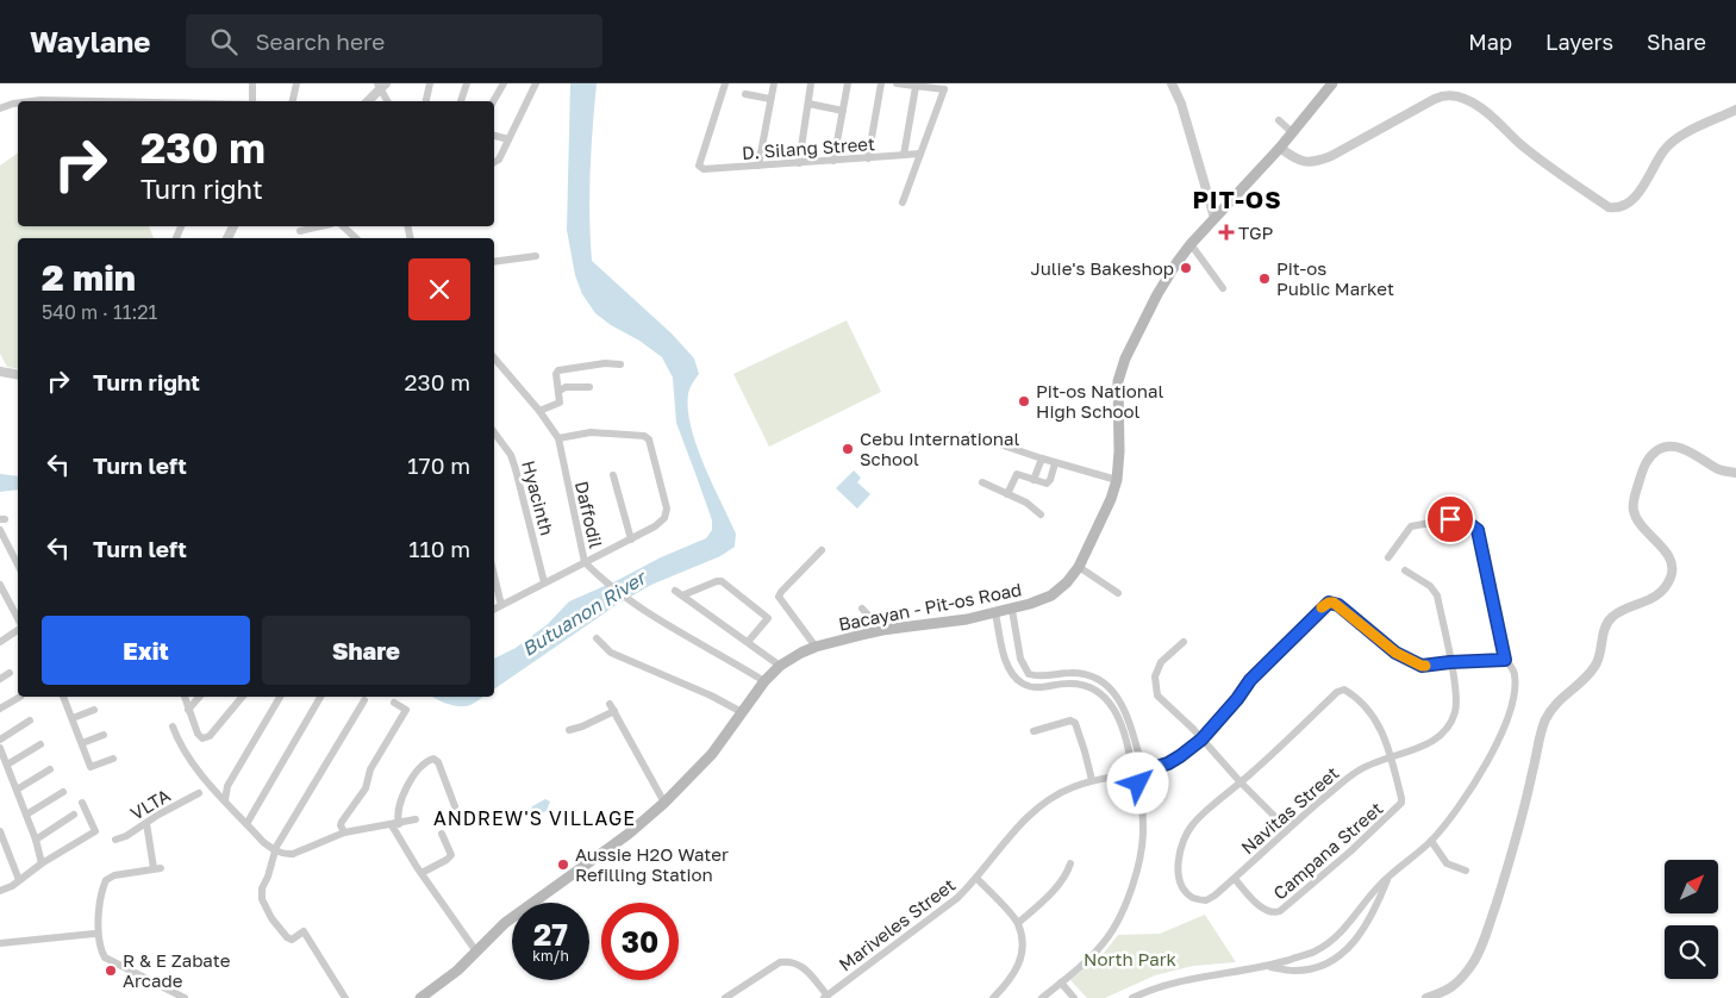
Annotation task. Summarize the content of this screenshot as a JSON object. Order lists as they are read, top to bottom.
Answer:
{
  "streets": {
    "main road": ["Bacayan - Pit-os Road"],
    "street": [
      "D. Silang Street",
      "Hyacinth",
      "Daffodil",
      "VLTA",
      "Navitas Street",
      "Campana Street",
      "Mariveles Street"
    ]
  },
  "crossings": [
    ["Daffodil", "Bacayan - Pit-os Road"],
    ["Navitas Street", "Campana Street"]
  ],
  "districts": ["PIT-OS", "ANDREW'S VILLAGE"],
  "water": ["Butuanon River"],
  "parks": ["North Park"],
  "places": {
    "health": ["TGP"],
    "other": [
      "Julie's Bakeshop",
      "Pit-os Public Market",
      "Pit-os National High School",
      "Cebu International School",
      "Aussie H2O Water Refilling Station",
      "R & E Zabate Arcade"
    ]
  },
  "north": "top right",
  "page": {
    "header": "Waylane",
    "search": "Search here",
    "nav": ["Map", "Layers", "Share"],
    "turn": ["230 m", "Turn right"],
    "heading": ["2 min", "540 m · 11:21"],
    "list": [
      {
        "name": "Turn right",
        "value": "230 m"
      },
      {
        "name": "Turn left",
        "value": "170 m"
      },
      {
        "name": "Turn left",
        "value": "110 m"
      }
    ],
    "buttons": ["Exit", "Share"],
    "speed": "27 km/h",
    "limit": "30"
  }
}
